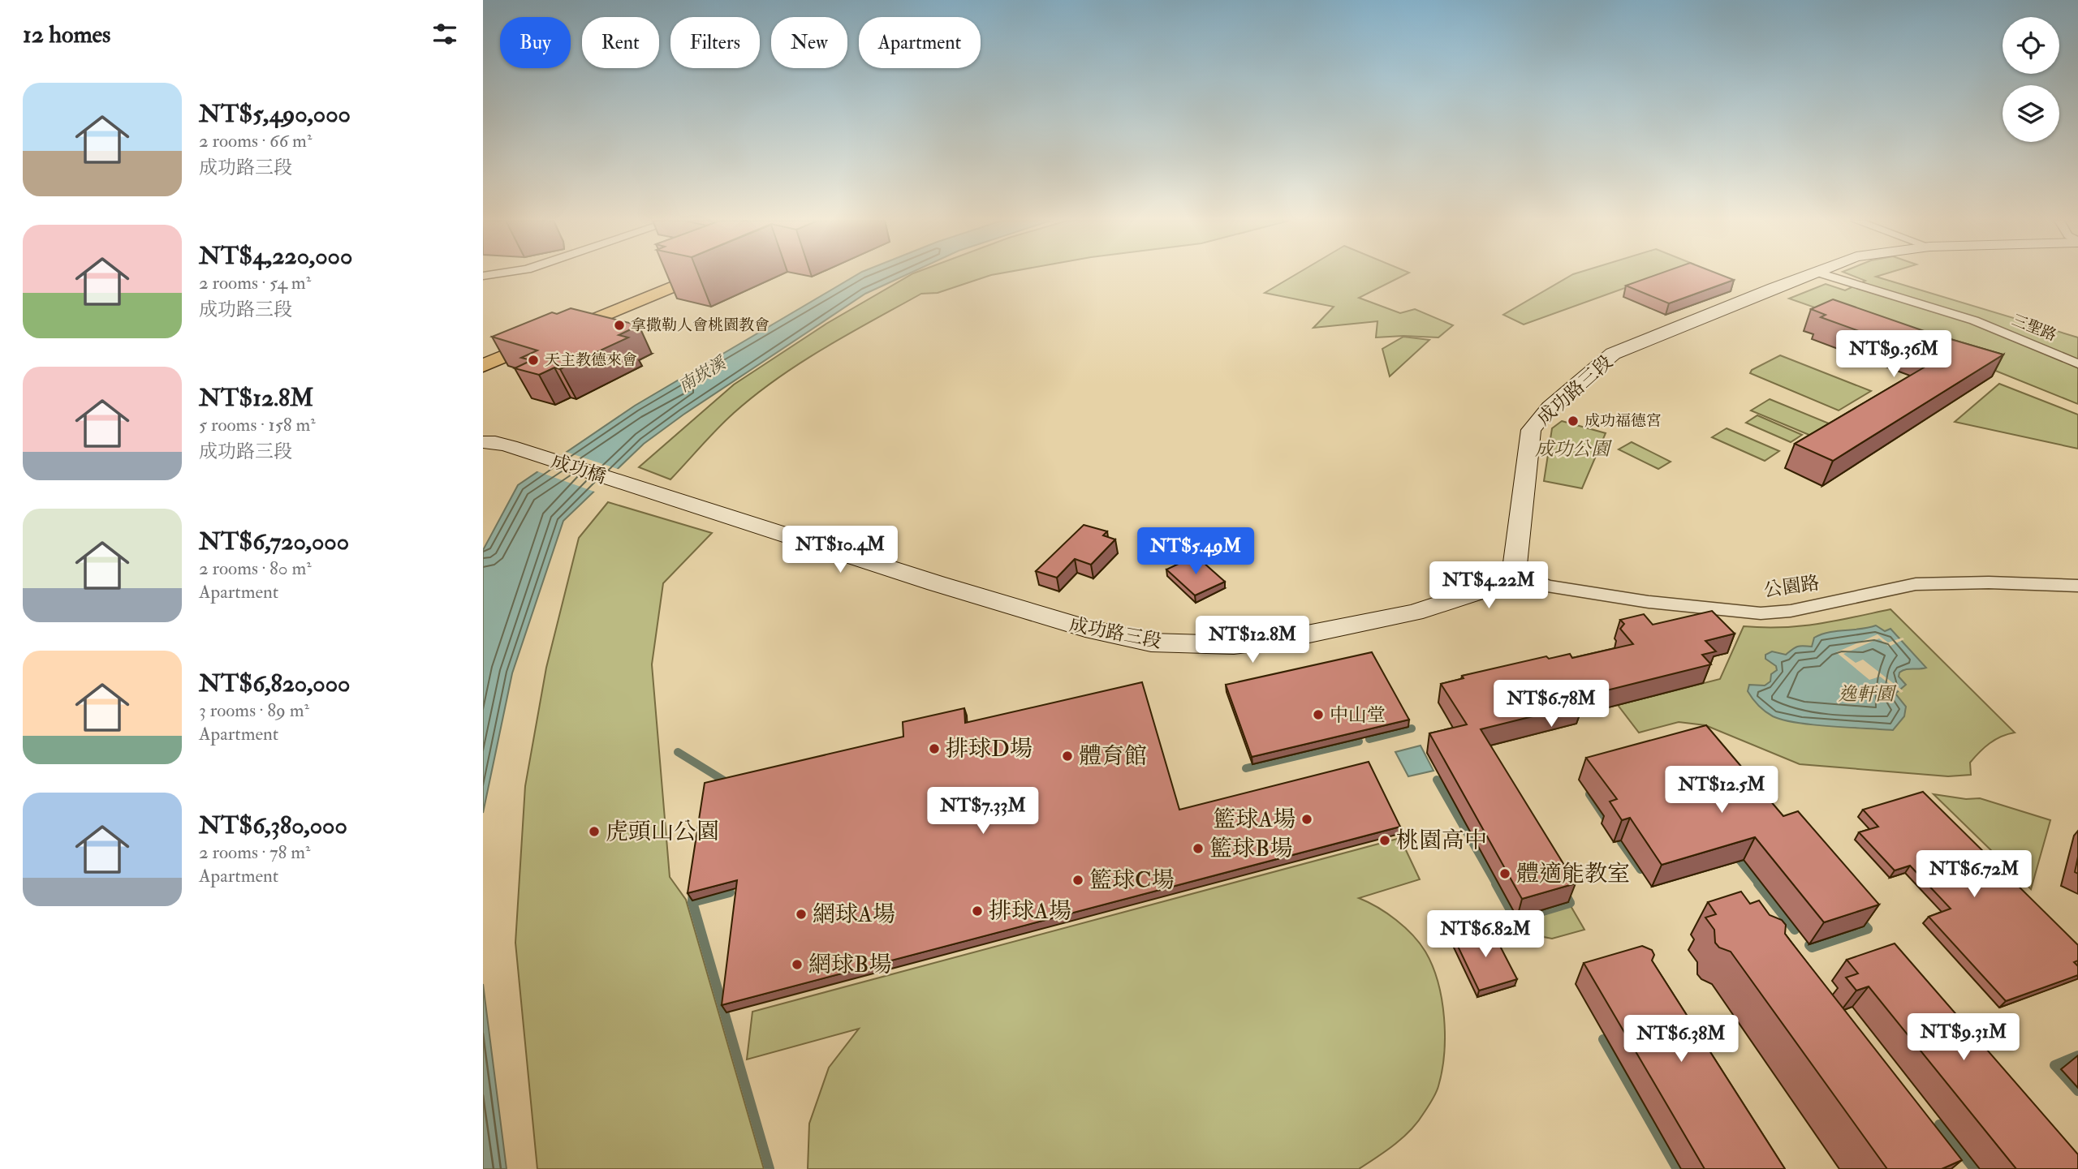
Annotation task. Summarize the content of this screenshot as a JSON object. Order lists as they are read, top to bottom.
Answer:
{
  "streets": {
    "street": [
      "三聖路",
      "成功路三段",
      "成功橋",
      "公園路"
    ]
  },
  "crossings": [
    ["成功路三段", "成功橋"],
    ["成功路三段", "公園路"]
  ],
  "water": ["南崁溪"],
  "parks": ["成功公園", "逸軒園"],
  "places": [
    "拿撒勒人會桃園教會",
    "天主教德來會",
    "成功福德宮",
    "中山堂",
    "排球D場",
    "體育館",
    "籃球A場",
    "虎頭山公園",
    "桃園高中",
    "籃球B場",
    "體適能教室",
    "籃球C場",
    "排球A場",
    "網球A場",
    "網球B場"
  ],
  "page": {
    "heading": "12 homes",
    "chip": [
      "Buy",
      "Rent",
      "Filters",
      "New",
      "Apartment"
    ],
    "list": [
      {
        "name": "NT$5,490,000",
        "note": "2 rooms · 66 m² · 成功路三段"
      },
      {
        "name": "NT$4,220,000",
        "note": "2 rooms · 54 m² · 成功路三段"
      },
      {
        "name": "NT$12.8M",
        "note": "5 rooms · 158 m² · 成功路三段"
      },
      {
        "name": "NT$6,720,000",
        "note": "2 rooms · 80 m² · Apartment"
      },
      {
        "name": "NT$6,820,000",
        "note": "3 rooms · 89 m² · Apartment"
      },
      {
        "name": "NT$6,380,000",
        "note": "2 rooms · 78 m² · Apartment"
      }
    ],
    "price": [
      "NT$9.36M",
      "NT$10.4M",
      "NT$5.49M",
      "NT$4.22M",
      "NT$12.8M",
      "NT$6.78M",
      "NT$12.5M",
      "NT$7.33M",
      "NT$6.72M",
      "NT$6.82M",
      "NT$9.31M",
      "NT$6.38M"
    ]
  }
}
